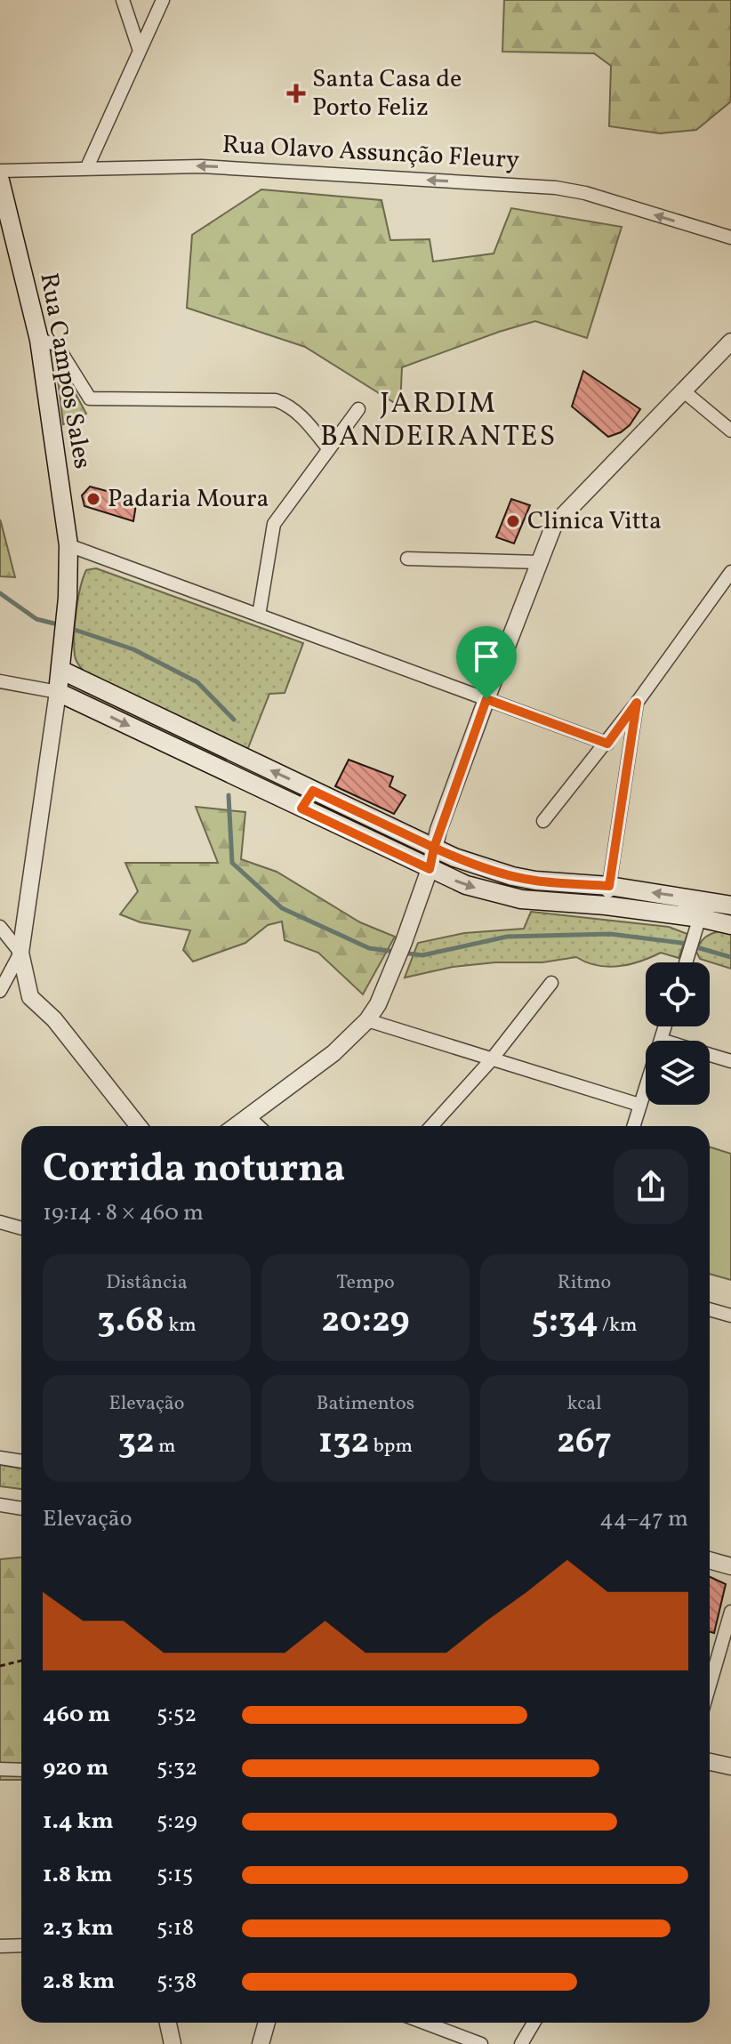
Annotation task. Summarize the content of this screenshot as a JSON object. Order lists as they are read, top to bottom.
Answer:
{
  "streets": {
    "main road": ["Rua Campos Sales"],
    "street": ["Rua Olavo Assunção Fleury"]
  },
  "one_way": ["Rua Olavo Assunção Fleury"],
  "districts": ["JARDIM BANDEIRANTES"],
  "places": {
    "health": ["Santa Casa de Porto Feliz"],
    "other": ["Padaria Moura", "Clinica Vitta"]
  },
  "page": {
    "heading": ["Corrida noturna", "19:14 · 8 × 460 m"],
    "stats": [
      ["Distância", "3.68 km"],
      ["Tempo", "20:29"],
      ["Ritmo", "5:34 /km"],
      ["Elevação", "32 m"],
      ["Batimentos", "132 bpm"],
      ["kcal", "267"]
    ],
    "chart": ["Elevação", "44–47 m"],
    "list": [
      {
        "name": "460 m",
        "note": "5:52"
      },
      {
        "name": "920 m",
        "note": "5:32"
      },
      {
        "name": "1.4 km",
        "note": "5:29"
      },
      {
        "name": "1.8 km",
        "note": "5:15"
      },
      {
        "name": "2.3 km",
        "note": "5:18"
      },
      {
        "name": "2.8 km",
        "note": "5:38"
      }
    ]
  }
}
